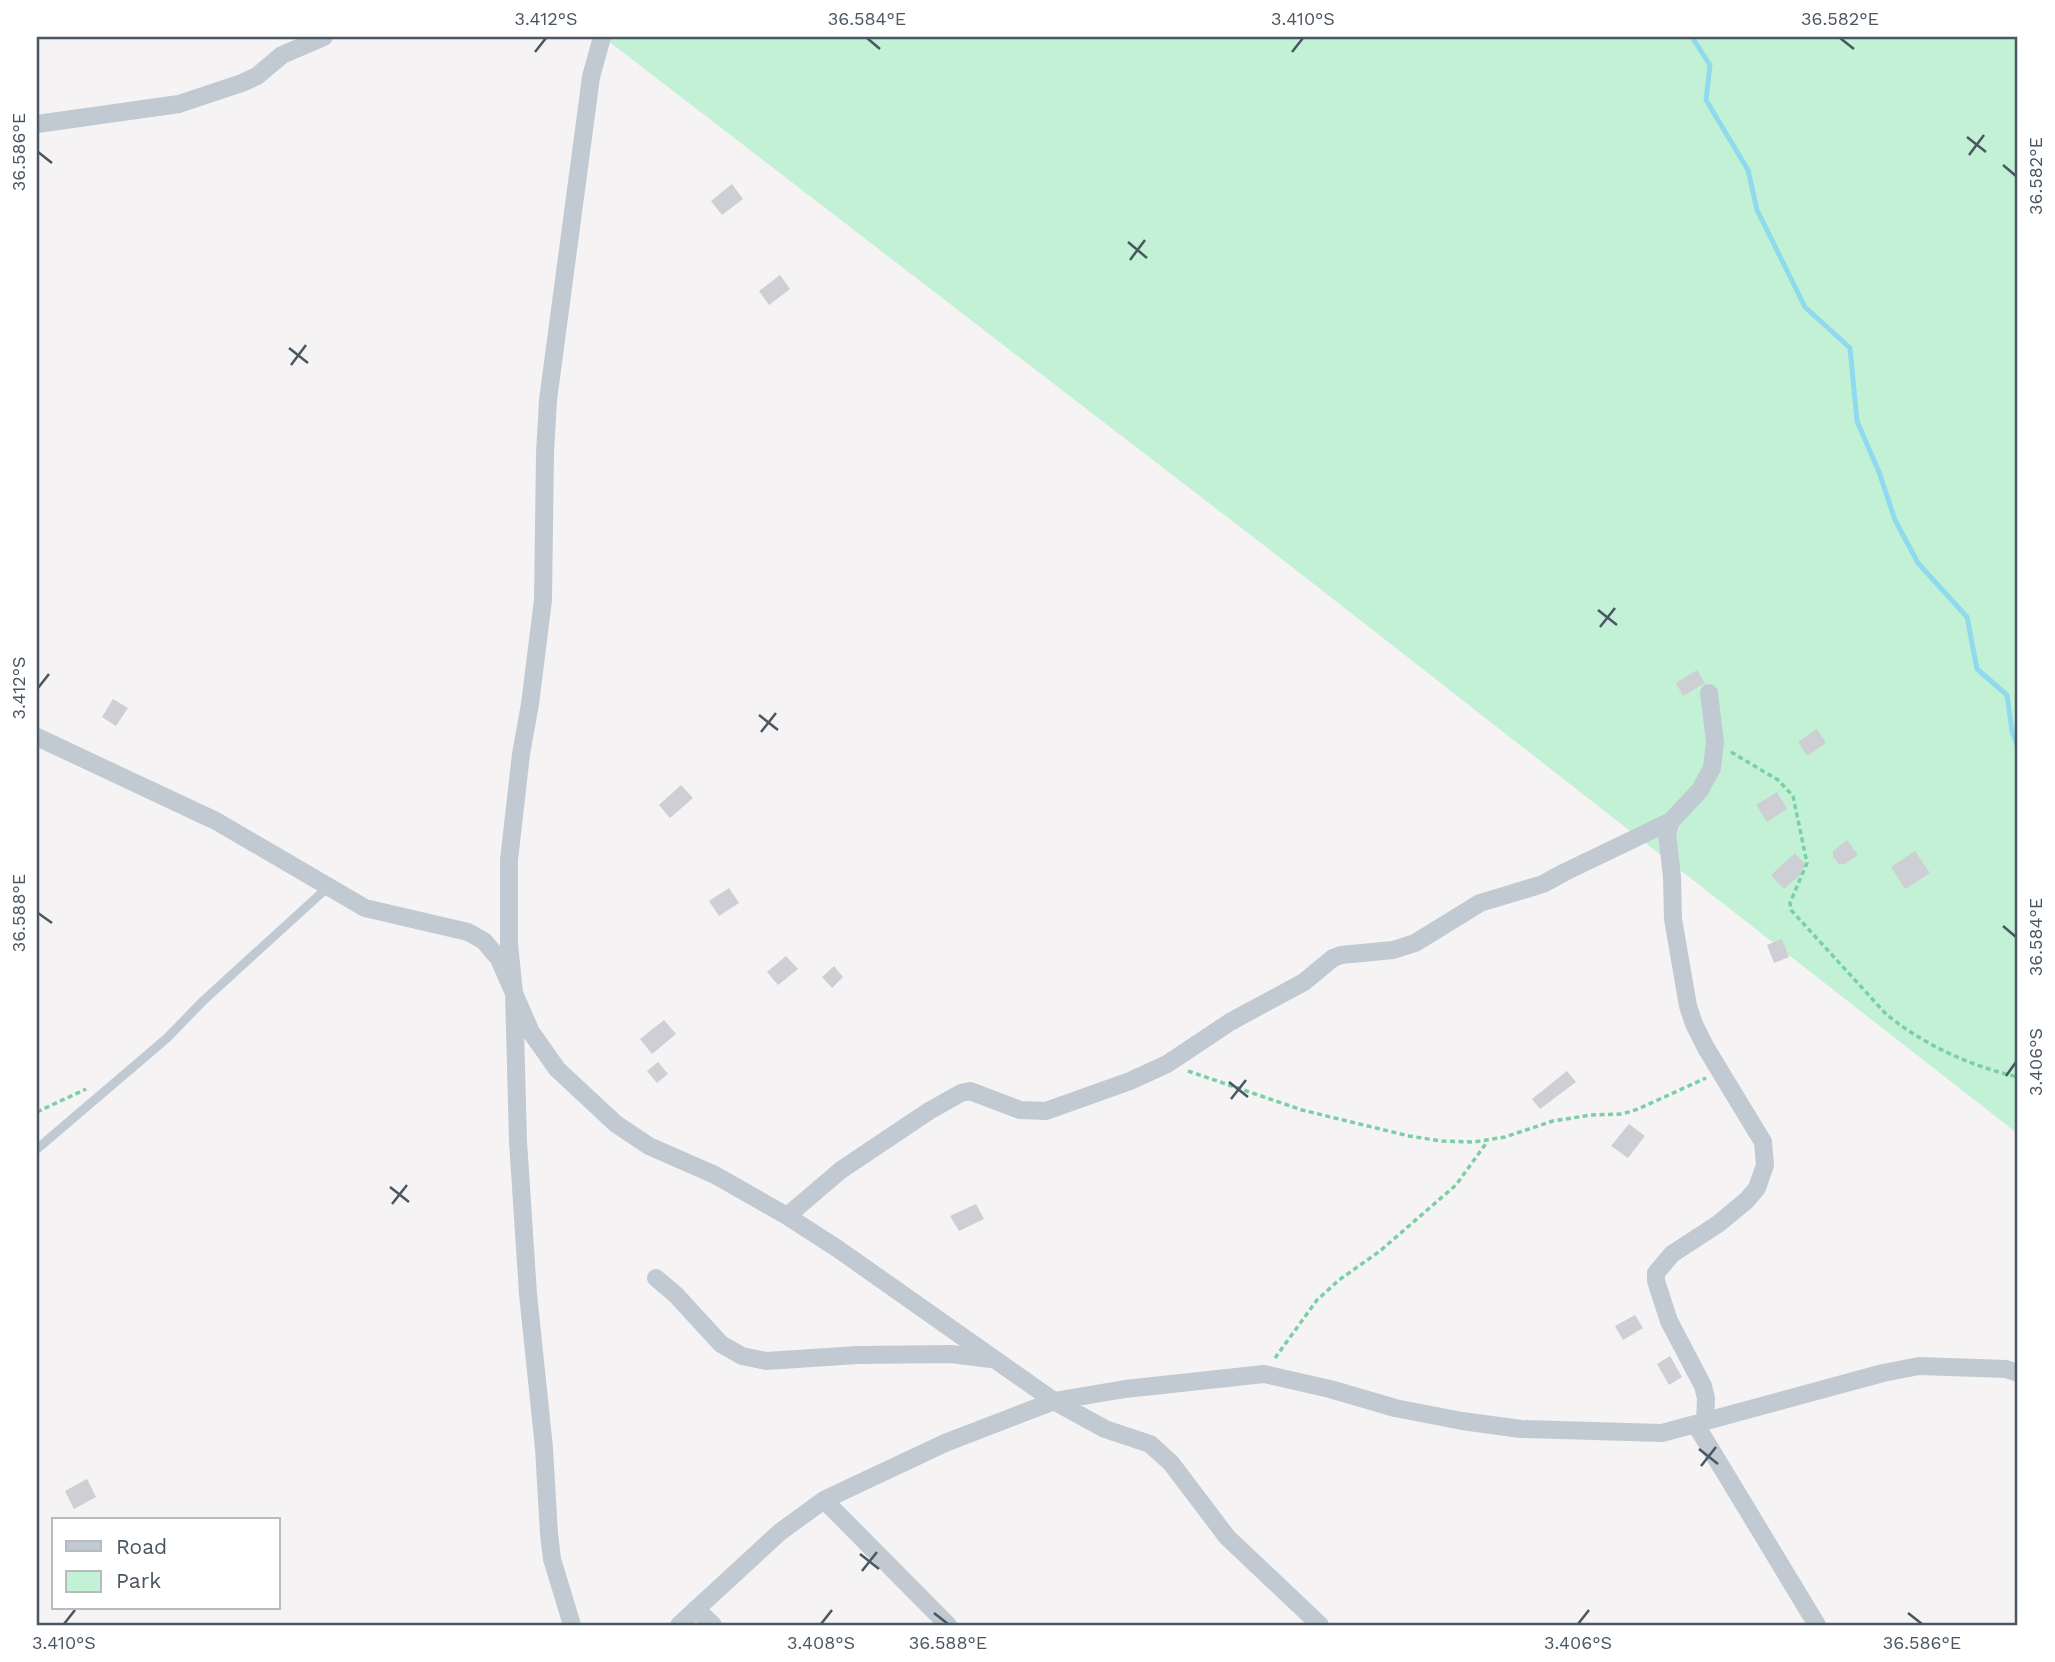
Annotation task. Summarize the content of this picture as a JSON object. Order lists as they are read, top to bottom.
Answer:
{
  "legend": ["Road", "Park"],
  "coordinates": [
    "3.412°S",
    "36.584°E",
    "3.410°S",
    "36.582°E",
    "36.586°E",
    "36.588°E",
    "3.406°S",
    "3.408°S"
  ]
}
